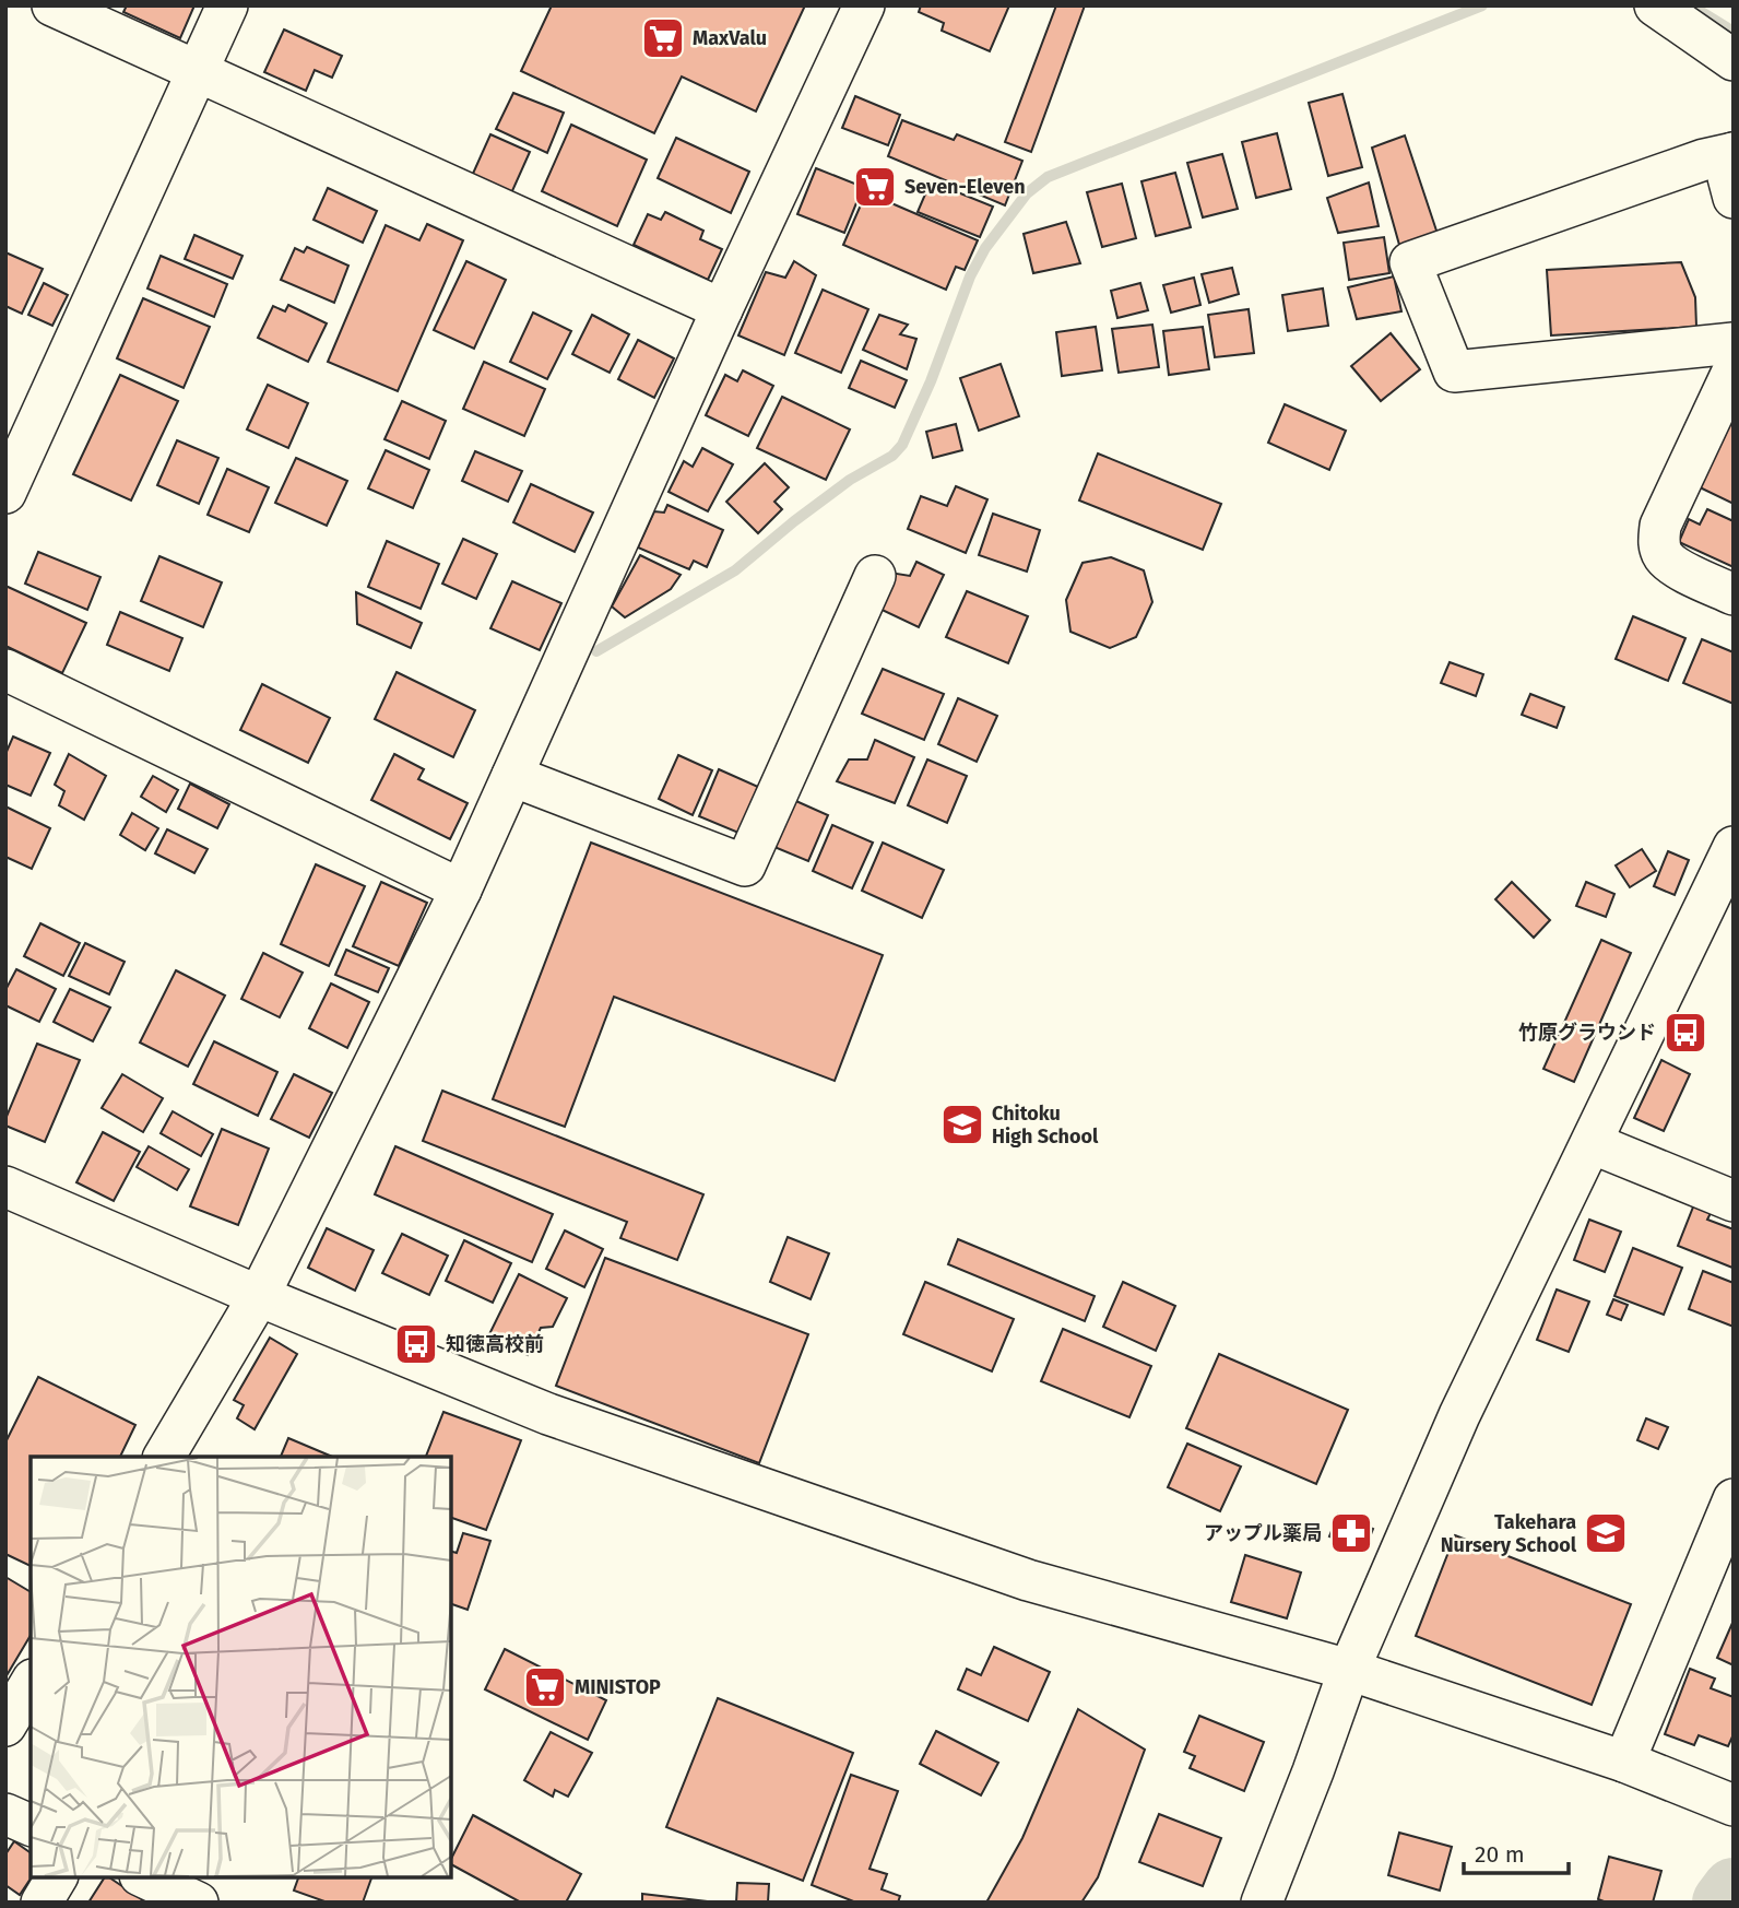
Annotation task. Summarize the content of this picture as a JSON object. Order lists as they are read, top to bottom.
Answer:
{
  "places": {
    "supermarket": ["MaxValu", "Seven-Eleven", "MINISTOP"],
    "bus stop": ["竹原グラウンド", "知徳高校前"],
    "school or university": ["Chitoku High School", "Takehara Nursery School"],
    "pharmacy": ["アップル薬局"]
  },
  "scale_bar": "20 m"
}
